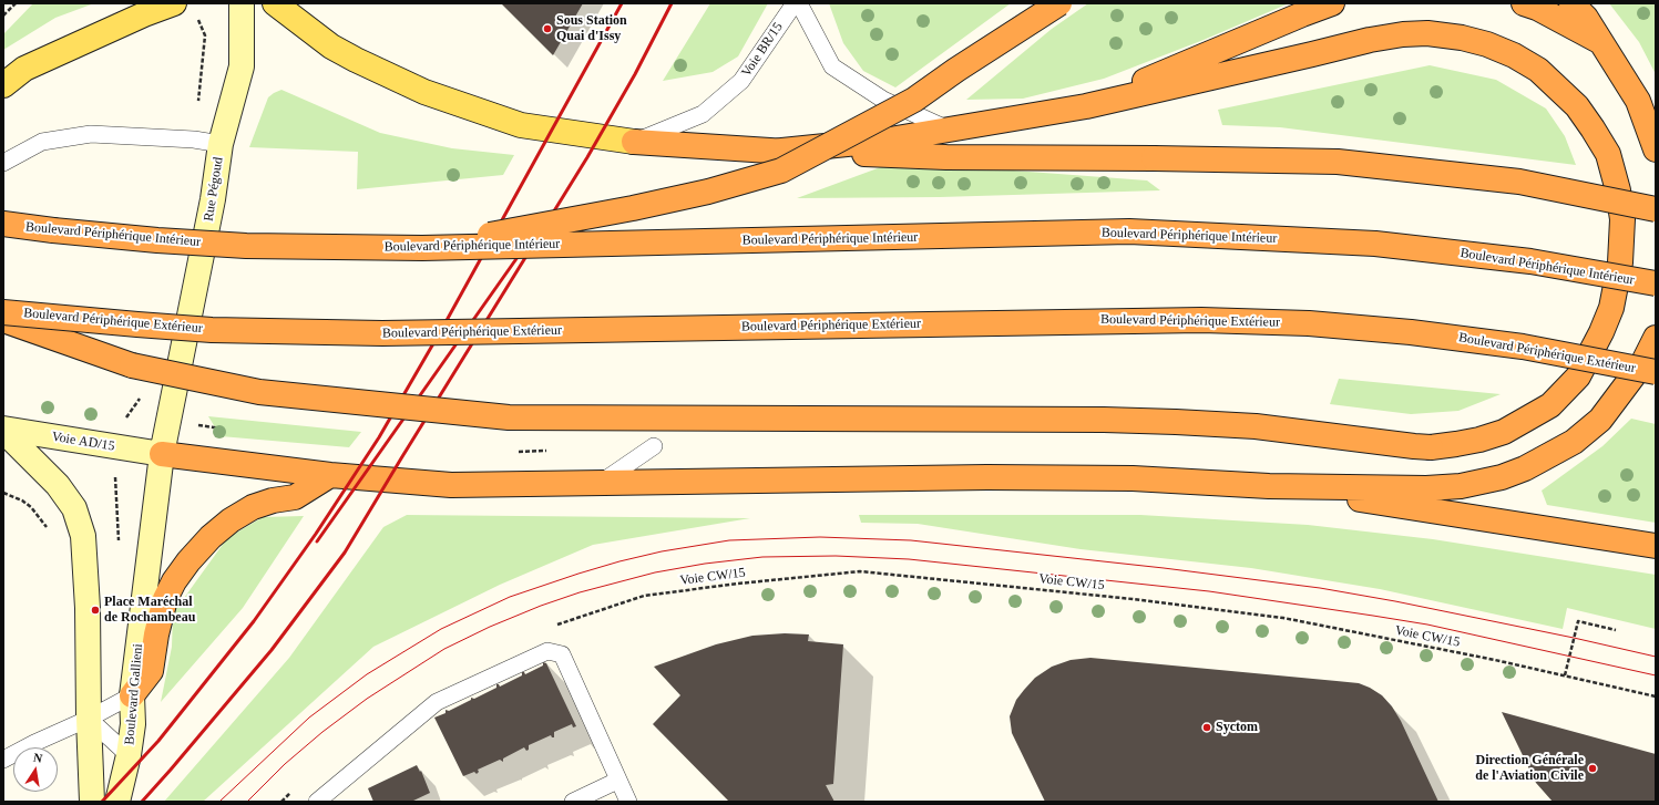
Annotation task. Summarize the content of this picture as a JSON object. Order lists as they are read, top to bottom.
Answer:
{
  "streets": {
    "highway": ["Boulevard Périphérique Intérieur", "Boulevard Périphérique Extérieur"],
    "main road": ["Rue Pégoud", "Voie AD/15", "Boulevard Gallieni"],
    "lane": ["Voie BR/15"],
    "path": ["Voie CW/15"]
  },
  "crossings": [
    ["Rue Pégoud", "Voie AD/15"],
    ["Rue Pégoud", "Boulevard Gallieni"],
    ["Voie AD/15", "Boulevard Gallieni"]
  ],
  "places": [
    "Sous Station Quai d'Issy",
    "Place Maréchal de Rochambeau",
    "Syctom",
    "Direction Générale de l'Aviation Civile"
  ],
  "north": "top"
}
